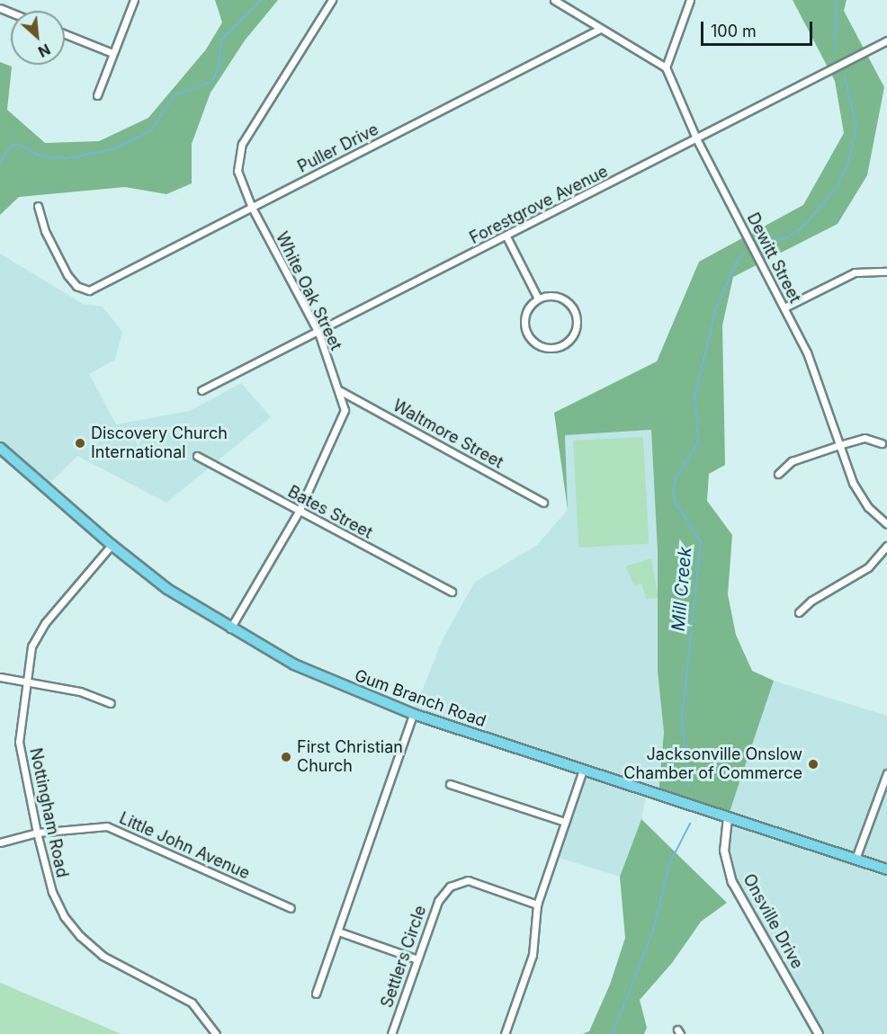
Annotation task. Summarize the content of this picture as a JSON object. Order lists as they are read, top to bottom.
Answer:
{
  "streets": {
    "main road": ["Gum Branch Road"],
    "street": [
      "Puller Drive",
      "Forestgrove Avenue",
      "Dewitt Street",
      "White Oak Street",
      "Waltmore Street",
      "Bates Street",
      "Nottingham Road",
      "Little John Avenue",
      "Onsville Drive",
      "Settlers Circle"
    ]
  },
  "crossings": [
    ["Puller Drive", "White Oak Street"],
    ["Forestgrove Avenue", "Dewitt Street"],
    ["Forestgrove Avenue", "White Oak Street"],
    ["White Oak Street", "Waltmore Street"],
    ["White Oak Street", "Bates Street"],
    ["White Oak Street", "Gum Branch Road"],
    ["Gum Branch Road", "Nottingham Road"],
    ["Gum Branch Road", "Onsville Drive"],
    ["Nottingham Road", "Little John Avenue"]
  ],
  "water": ["Mill Creek"],
  "places": ["Discovery Church International", "First Christian Church", "Jacksonville Onslow Chamber of Commerce"],
  "scale_bar": "100 m",
  "north": "bottom right"
}
